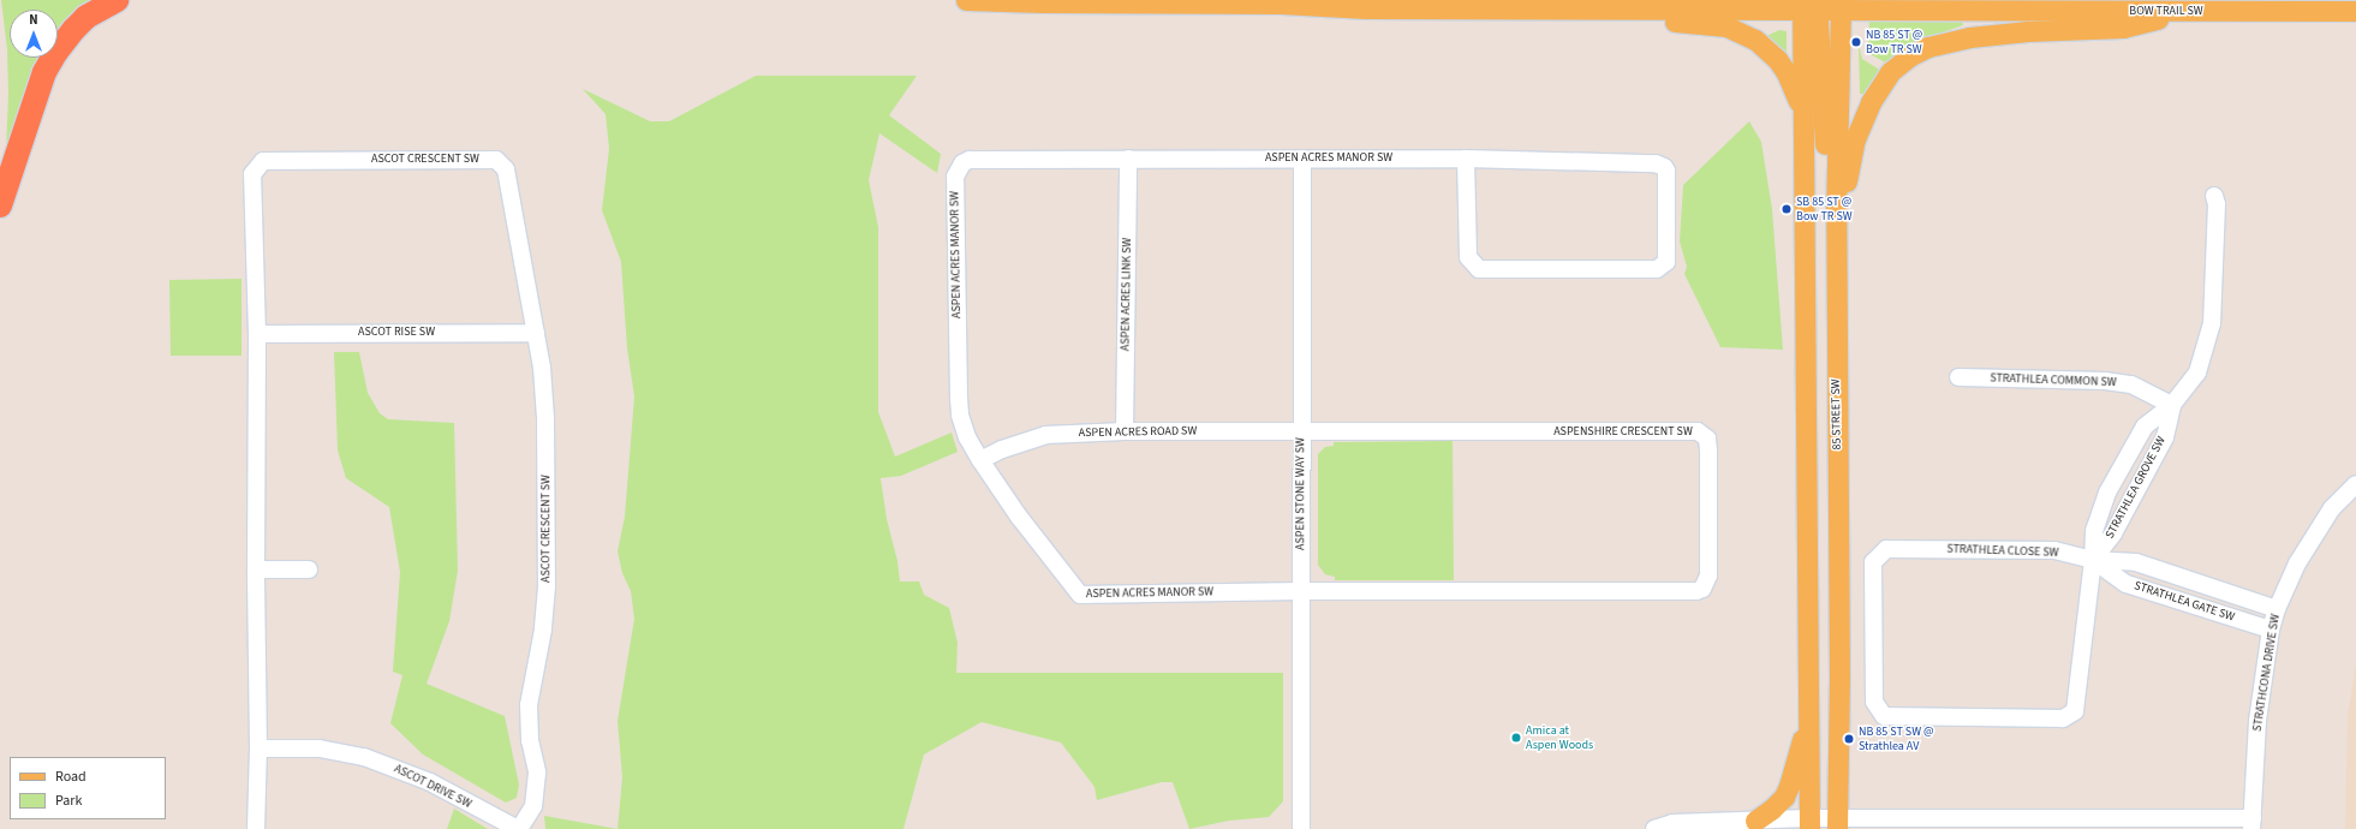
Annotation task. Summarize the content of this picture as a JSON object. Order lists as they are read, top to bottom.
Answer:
{
  "streets": {
    "main road": ["BOW TRAIL SW", "85 STREET SW"],
    "street": [
      "ASPEN ACRES MANOR SW",
      "ASCOT CRESCENT SW",
      "ASPEN ACRES LINK SW",
      "ASCOT RISE SW",
      "STRATHLEA COMMON SW",
      "ASPEN ACRES ROAD SW",
      "ASPENSHIRE CRESCENT SW",
      "STRATHLEA GROVE SW",
      "ASPEN STONE WAY SW",
      "STRATHLEA CLOSE SW",
      "STRATHLEA GATE SW",
      "STRATHCONA DRIVE SW",
      "ASCOT DRIVE SW"
    ]
  },
  "crossings": [
    ["BOW TRAIL SW", "85 STREET SW"],
    ["ASPEN ACRES MANOR SW", "ASPEN ACRES LINK SW"],
    ["ASPEN ACRES MANOR SW", "ASPEN ACRES ROAD SW"],
    ["ASPEN ACRES MANOR SW", "ASPENSHIRE CRESCENT SW"],
    ["ASPEN ACRES MANOR SW", "ASPEN STONE WAY SW"],
    ["ASCOT CRESCENT SW", "ASCOT RISE SW"],
    ["ASCOT CRESCENT SW", "ASCOT DRIVE SW"],
    ["ASPEN ACRES LINK SW", "ASPEN ACRES ROAD SW"],
    ["STRATHLEA COMMON SW", "STRATHLEA GROVE SW"],
    ["ASPEN ACRES ROAD SW", "ASPENSHIRE CRESCENT SW"],
    ["ASPEN ACRES ROAD SW", "ASPEN STONE WAY SW"],
    ["ASPENSHIRE CRESCENT SW", "ASPEN STONE WAY SW"],
    ["STRATHLEA GROVE SW", "STRATHLEA CLOSE SW"],
    ["STRATHLEA GROVE SW", "STRATHLEA GATE SW"],
    ["STRATHLEA CLOSE SW", "STRATHLEA GATE SW"],
    ["STRATHLEA GATE SW", "STRATHCONA DRIVE SW"]
  ],
  "places": [
    "NB 85 ST @ Bow TR SW",
    "SB 85 ST @ Bow TR SW",
    "Amica at Aspen Woods",
    "NB 85 ST SW @ Strathlea AV"
  ],
  "legend": ["Road", "Park"],
  "north": "top"
}
